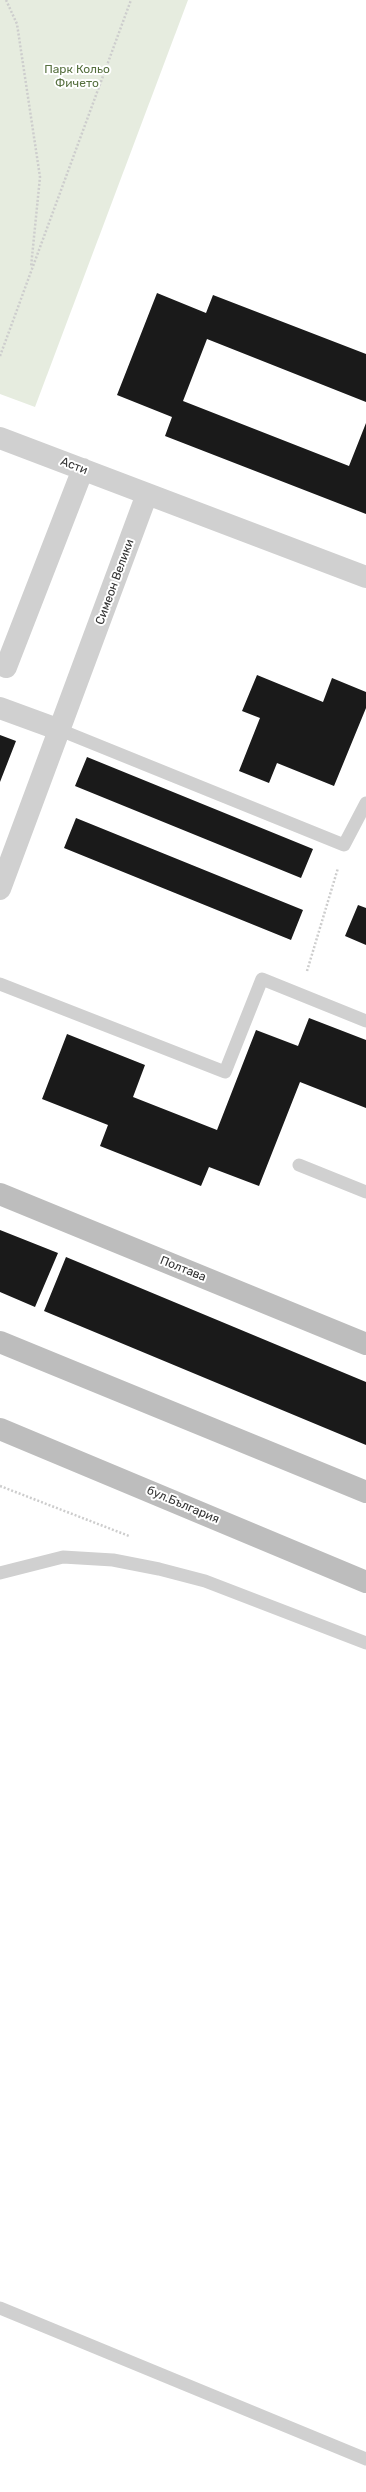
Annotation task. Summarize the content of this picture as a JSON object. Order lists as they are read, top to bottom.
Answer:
{
  "streets": {
    "main road": ["Полтава", "бул.България"],
    "street": ["Асти", "Симеон Велики"]
  },
  "crossings": [
    ["Асти", "Симеон Велики"]
  ],
  "parks": ["Парк Кольо Фичето"]
}
